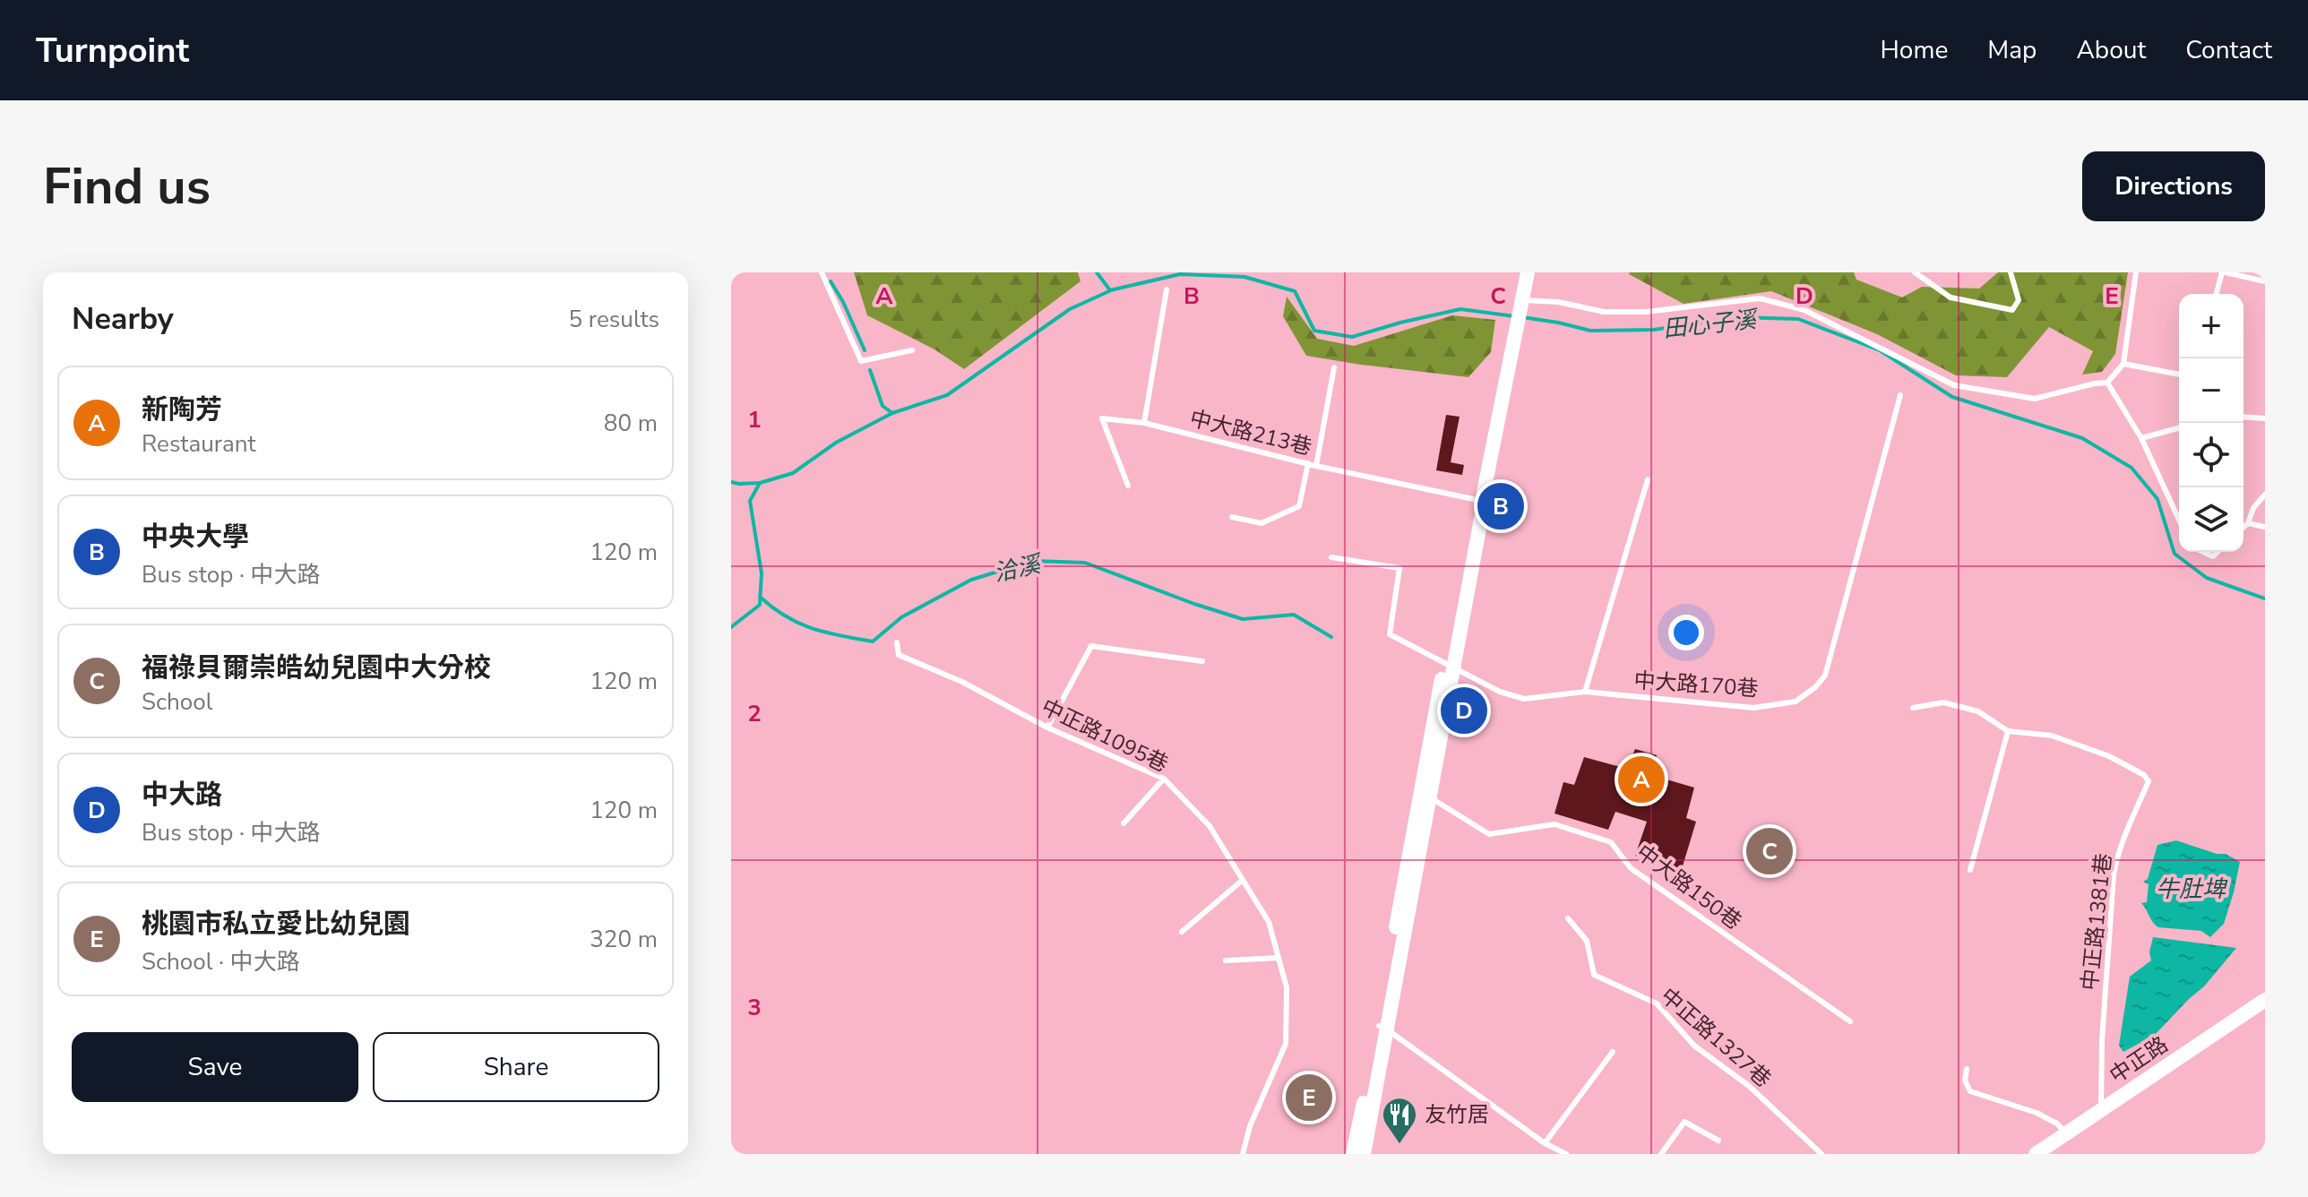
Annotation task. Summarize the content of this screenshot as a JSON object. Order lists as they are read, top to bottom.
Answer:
{
  "streets": {
    "street": ["中正路"],
    "lane": [
      "中大路213巷",
      "中大路170巷",
      "中正路1095巷",
      "中大路150巷",
      "中正路1381巷",
      "中正路1327巷"
    ]
  },
  "crossings": [
    ["中正路1381巷", "中正路"]
  ],
  "water": ["田心子溪", "洽溪", "牛肚埤"],
  "places": {
    "restaurant": ["友竹居"]
  },
  "page": {
    "header": "Turnpoint",
    "nav": [
      "Home",
      "Map",
      "About",
      "Contact"
    ],
    "buttons": [
      "Directions",
      ["Save", "Share"]
    ],
    "title": "Find us",
    "heading": ["Nearby", "5 results"],
    "map_buttons": ["+", "−"],
    "list": [
      {
        "mark": "A",
        "name": "新陶芳",
        "note": "Restaurant",
        "value": "80 m"
      },
      {
        "mark": "B",
        "name": "中央大學",
        "note": "Bus stop · 中大路",
        "value": "120 m"
      },
      {
        "mark": "C",
        "name": "福祿貝爾崇皓幼兒園中大分校",
        "note": "School",
        "value": "120 m"
      },
      {
        "mark": "D",
        "name": "中大路",
        "note": "Bus stop · 中大路",
        "value": "120 m"
      },
      {
        "mark": "E",
        "name": "桃園市私立愛比幼兒園",
        "note": "School · 中大路",
        "value": "320 m"
      }
    ],
    "pins": [
      "B",
      "D",
      "A",
      "C",
      "E"
    ]
  },
  "grid": {
    "columns": [
      "A",
      "B",
      "C",
      "D",
      "E"
    ],
    "rows": ["1", "2", "3"]
  }
}
